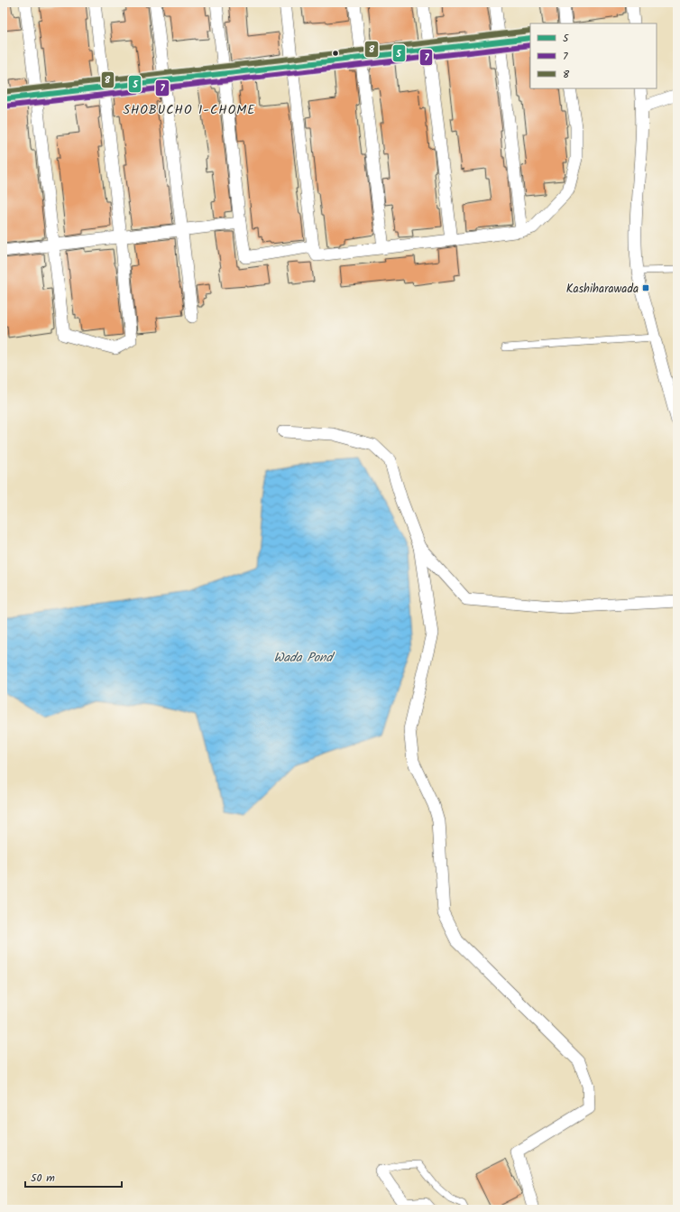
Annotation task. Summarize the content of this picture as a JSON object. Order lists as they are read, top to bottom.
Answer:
{
  "districts": ["SHOBUCHO 1-CHOME"],
  "water": ["Wada Pond"],
  "places": {
    "transit": ["Kashiharawada"]
  },
  "lines": ["transit line 8", "transit line 5", "transit line 7"],
  "legend": ["5", "7", "8"],
  "scale_bar": "50 m"
}
